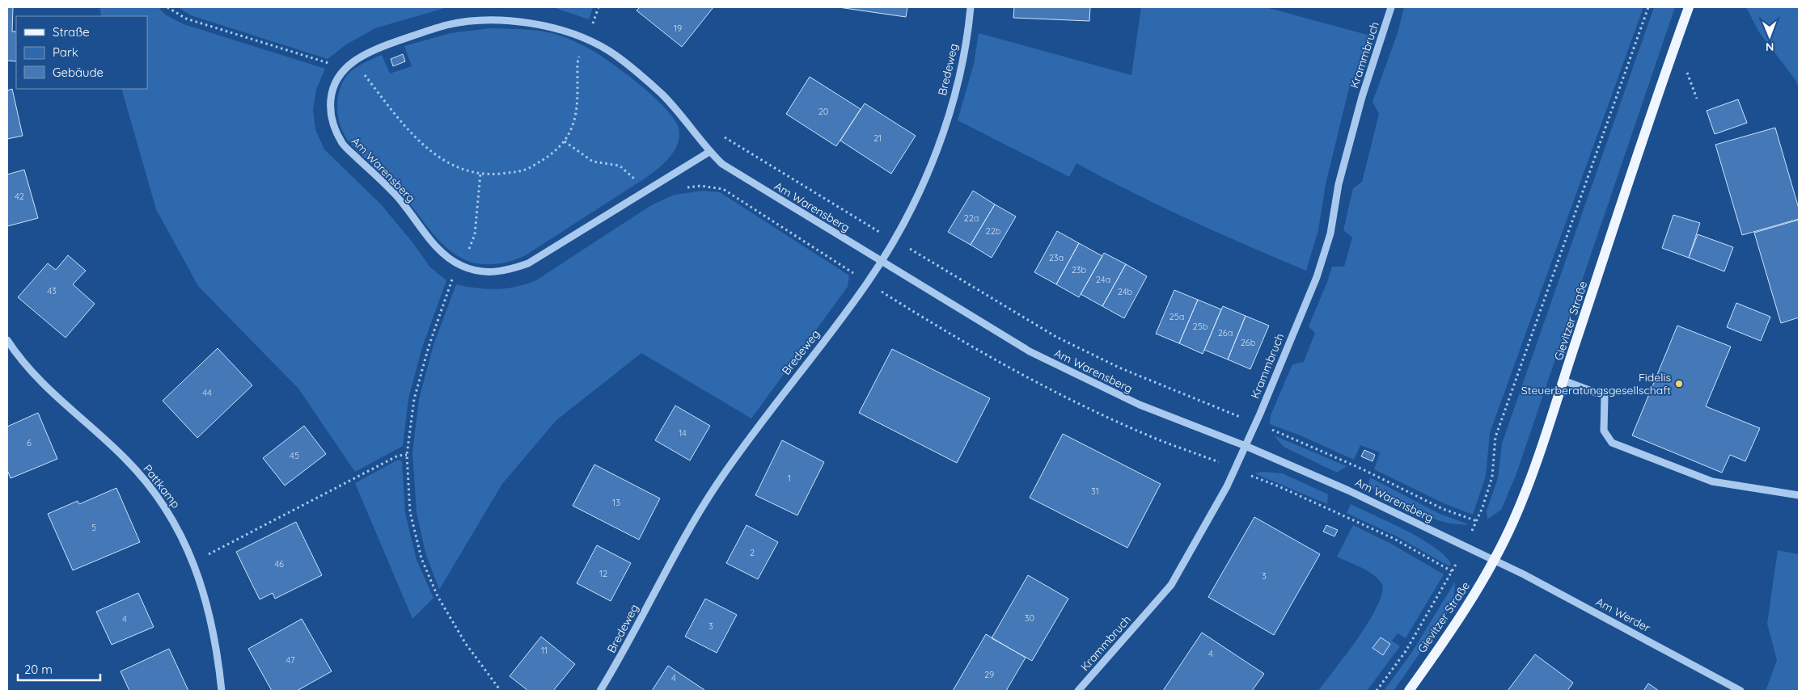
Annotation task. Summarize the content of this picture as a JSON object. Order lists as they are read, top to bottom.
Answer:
{
  "streets": {
    "main road": ["Gievitzer Straße"],
    "street": [
      "Krammbruch",
      "Bredeweg",
      "Am Warensberg",
      "Pattkamp",
      "Am Werder"
    ]
  },
  "crossings": [
    ["Krammbruch", "Am Warensberg"],
    ["Bredeweg", "Am Warensberg"],
    ["Am Warensberg", "Gievitzer Straße"],
    ["Am Warensberg", "Am Werder"],
    ["Gievitzer Straße", "Am Werder"]
  ],
  "places": ["Fidelis Steuerberatungsgesellschaft"],
  "house_numbers": [
    "19",
    "20",
    "21",
    "42",
    "22a",
    "22b",
    "23a",
    "23b",
    "24a",
    "43",
    "24b",
    "25a",
    "25b",
    "26a",
    "26b",
    "44",
    "14",
    "6",
    "45",
    "1",
    "31",
    "13",
    "5",
    "2",
    "46",
    "12",
    "3",
    "30",
    "4",
    "3",
    "11",
    "4",
    "47",
    "29",
    "4"
  ],
  "legend": ["Straße", "Park", "Gebäude"],
  "scale_bar": "20 m",
  "north": "bottom"
}
